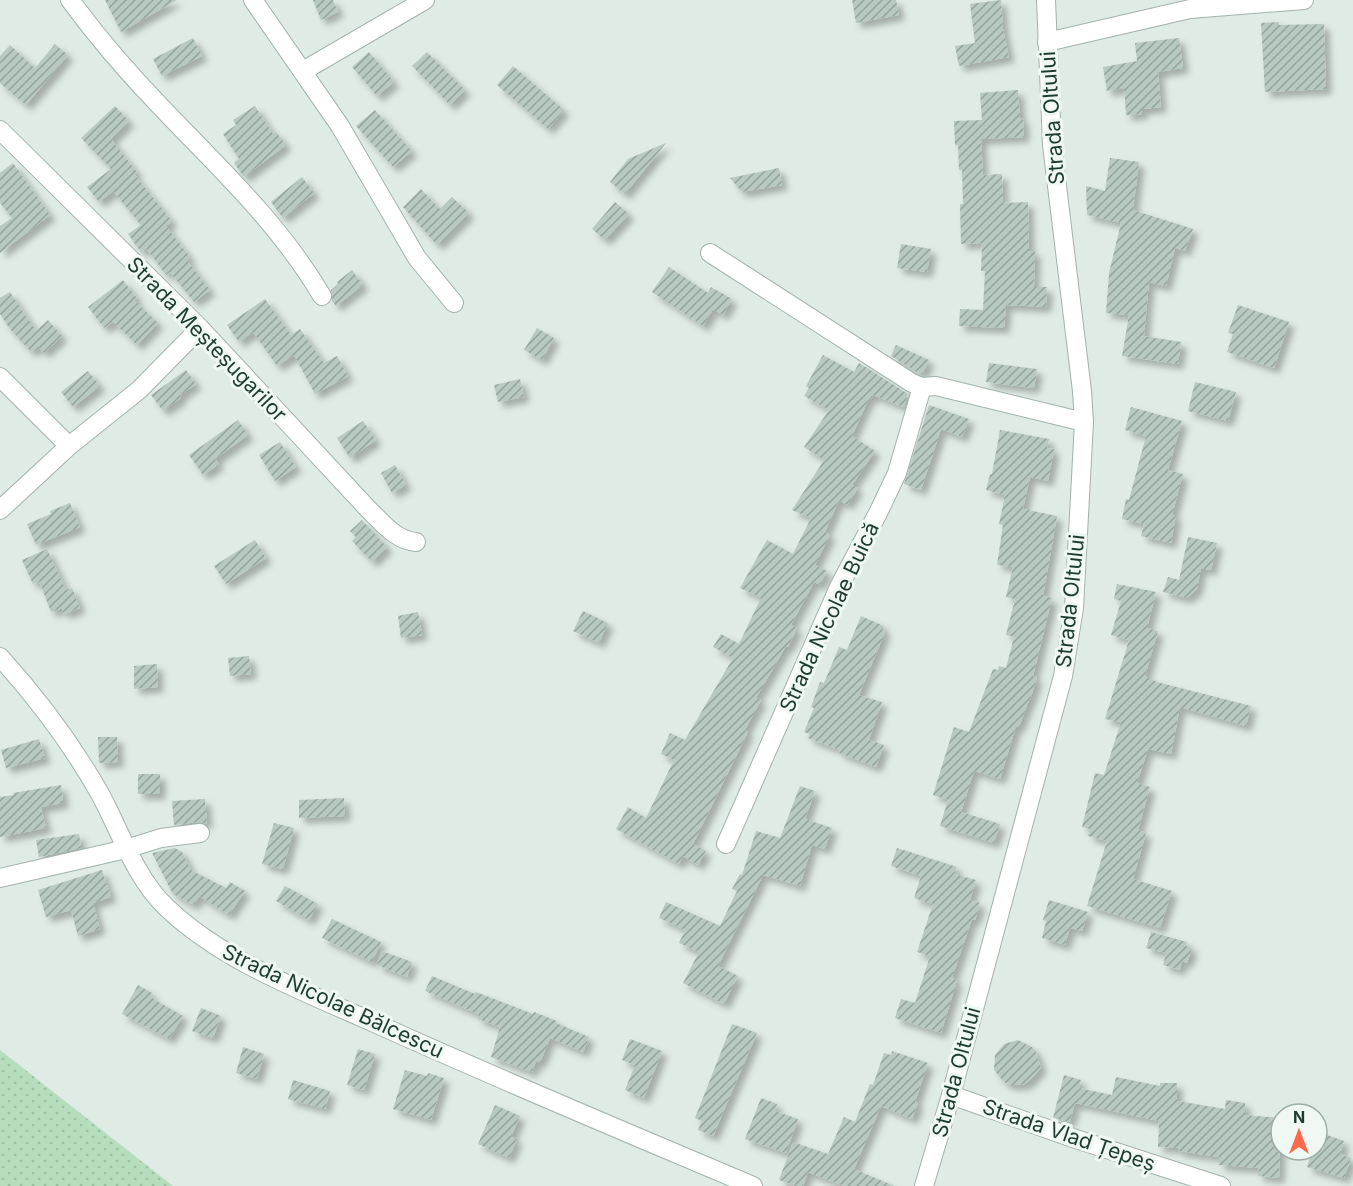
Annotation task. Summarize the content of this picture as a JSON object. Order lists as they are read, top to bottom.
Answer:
{
  "streets": {
    "street": [
      "Strada Oltului",
      "Strada Meșteșugarilor",
      "Strada Nicolae Buică",
      "Strada Nicolae Bălcescu",
      "Strada Vlad Țepeș"
    ]
  },
  "crossings": [
    ["Strada Oltului", "Strada Vlad Țepeș"]
  ],
  "north": "top"
}
